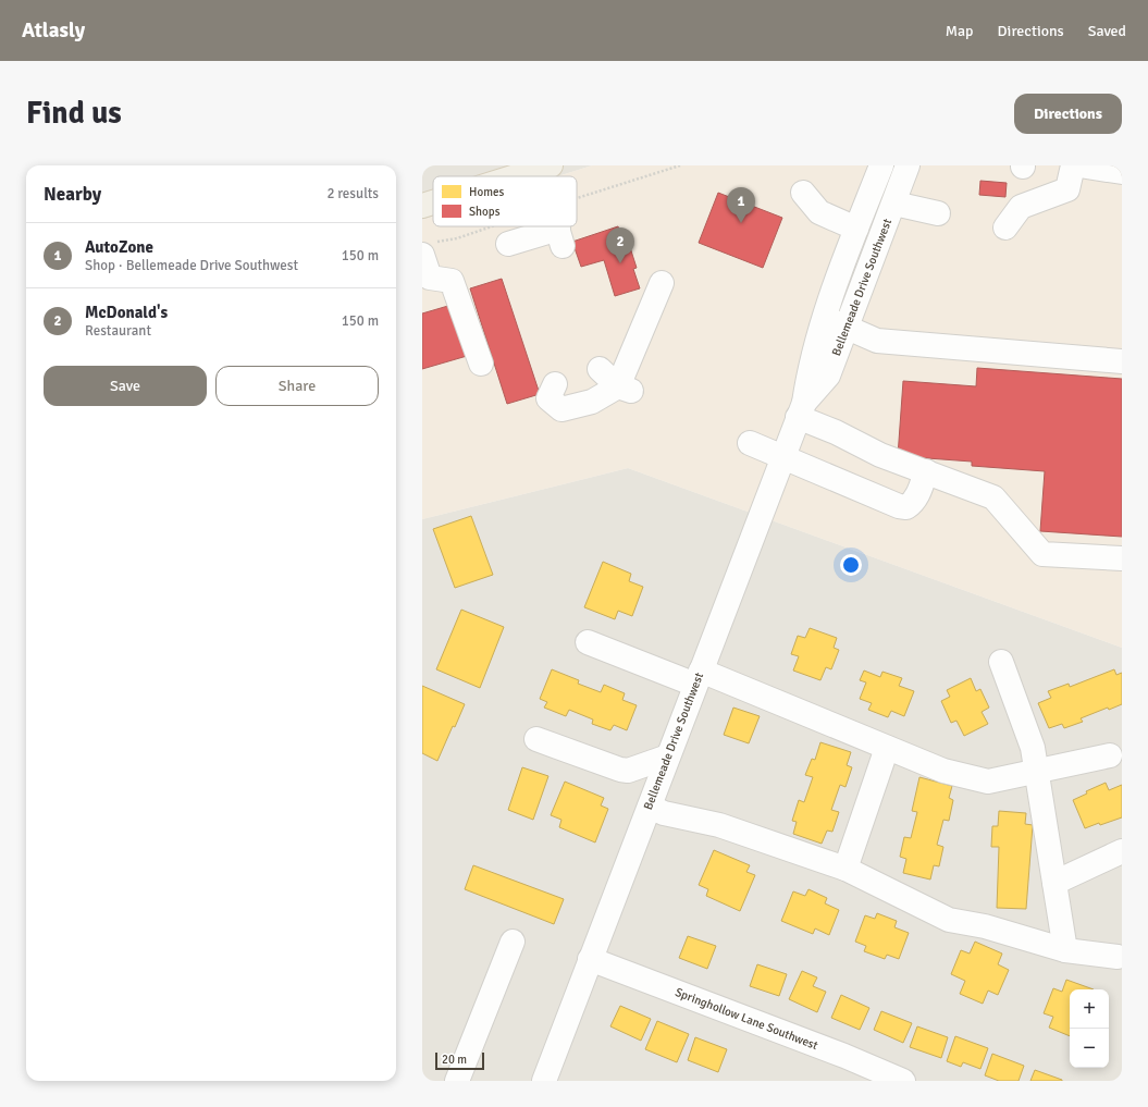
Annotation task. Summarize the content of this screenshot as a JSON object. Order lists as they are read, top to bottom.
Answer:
{
  "streets": {
    "street": ["Bellemeade Drive Southwest", "Springhollow Lane Southwest"]
  },
  "crossings": [
    ["Bellemeade Drive Southwest", "Springhollow Lane Southwest"]
  ],
  "legend": ["Homes", "Shops"],
  "scale_bar": "20 m",
  "page": {
    "header": "Atlasly",
    "nav": ["Map", "Directions", "Saved"],
    "buttons": [
      "Directions",
      ["Save", "Share"]
    ],
    "title": "Find us",
    "heading": ["Nearby", "2 results"],
    "pins": ["1", "2"],
    "list": [
      {
        "mark": "1",
        "name": "AutoZone",
        "note": "Shop · Bellemeade Drive Southwest",
        "value": "150 m"
      },
      {
        "mark": "2",
        "name": "McDonald's",
        "note": "Restaurant",
        "value": "150 m"
      }
    ],
    "map_buttons": ["+", "−"],
    "scale": "20 m"
  }
}
